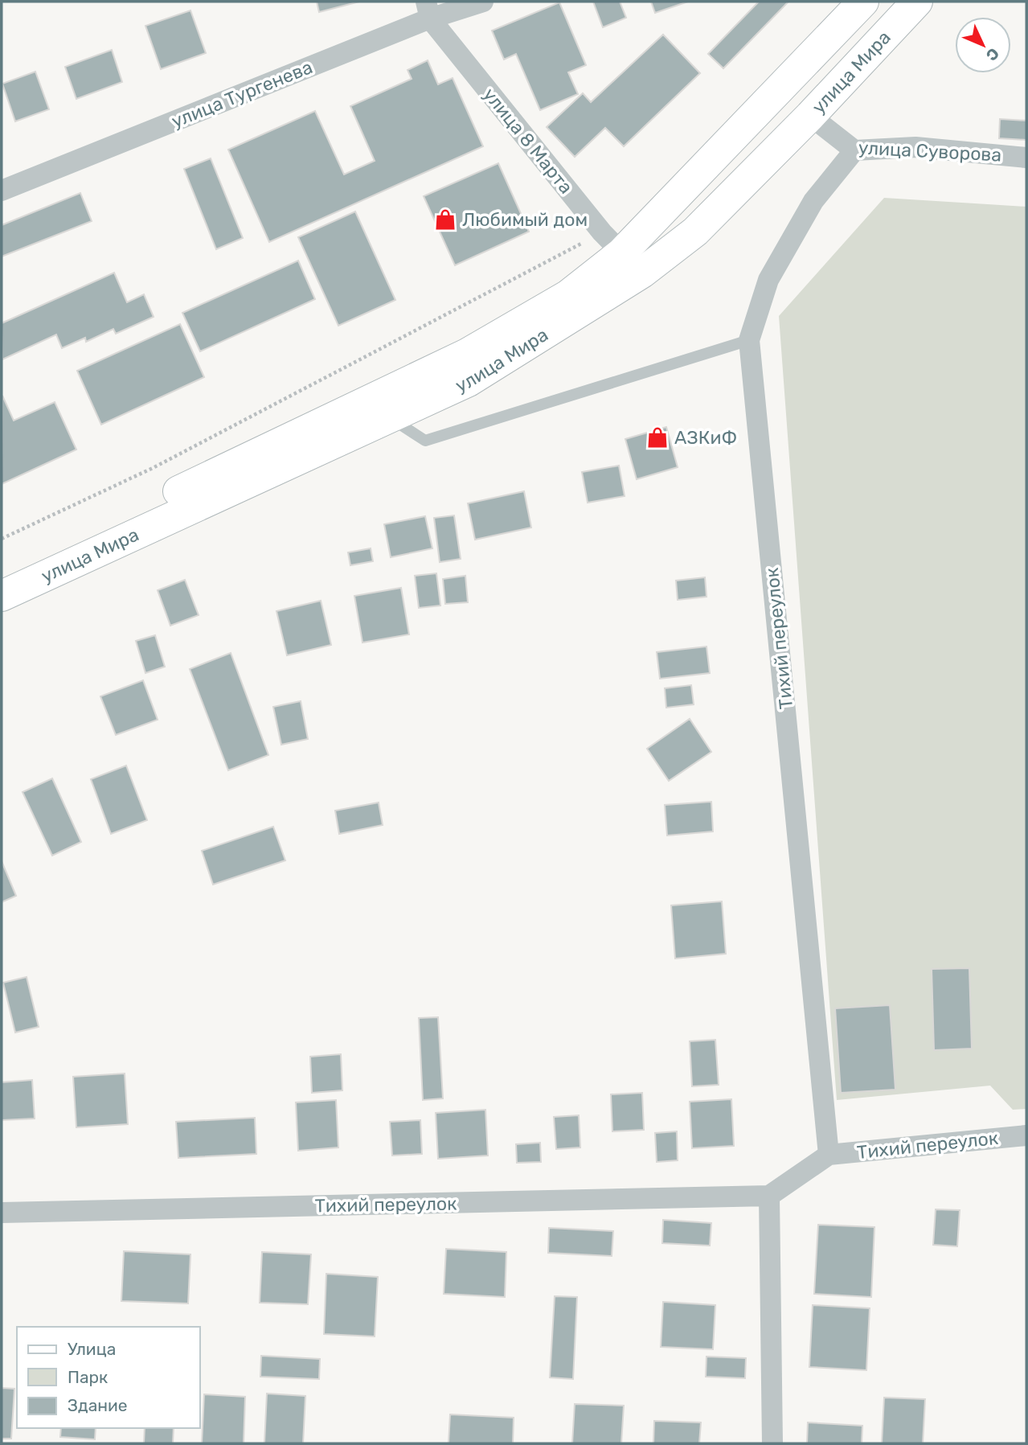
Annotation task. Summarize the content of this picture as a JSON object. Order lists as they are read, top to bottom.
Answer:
{
  "streets": {
    "main road": ["улица Мира"],
    "street": [
      "улица Тургенева",
      "улица 8 Марта",
      "улица Суворова",
      "Тихий переулок"
    ]
  },
  "crossings": [
    ["улица Мира", "улица 8 Марта"],
    ["улица Мира", "улица Суворова"],
    ["улица Тургенева", "улица 8 Марта"],
    ["улица Суворова", "Тихий переулок"]
  ],
  "places": {
    "shop": ["Любимый дом", "АЗКиФ"]
  },
  "legend": ["Улица", "Парк", "Здание"],
  "north": "bottom right"
}
